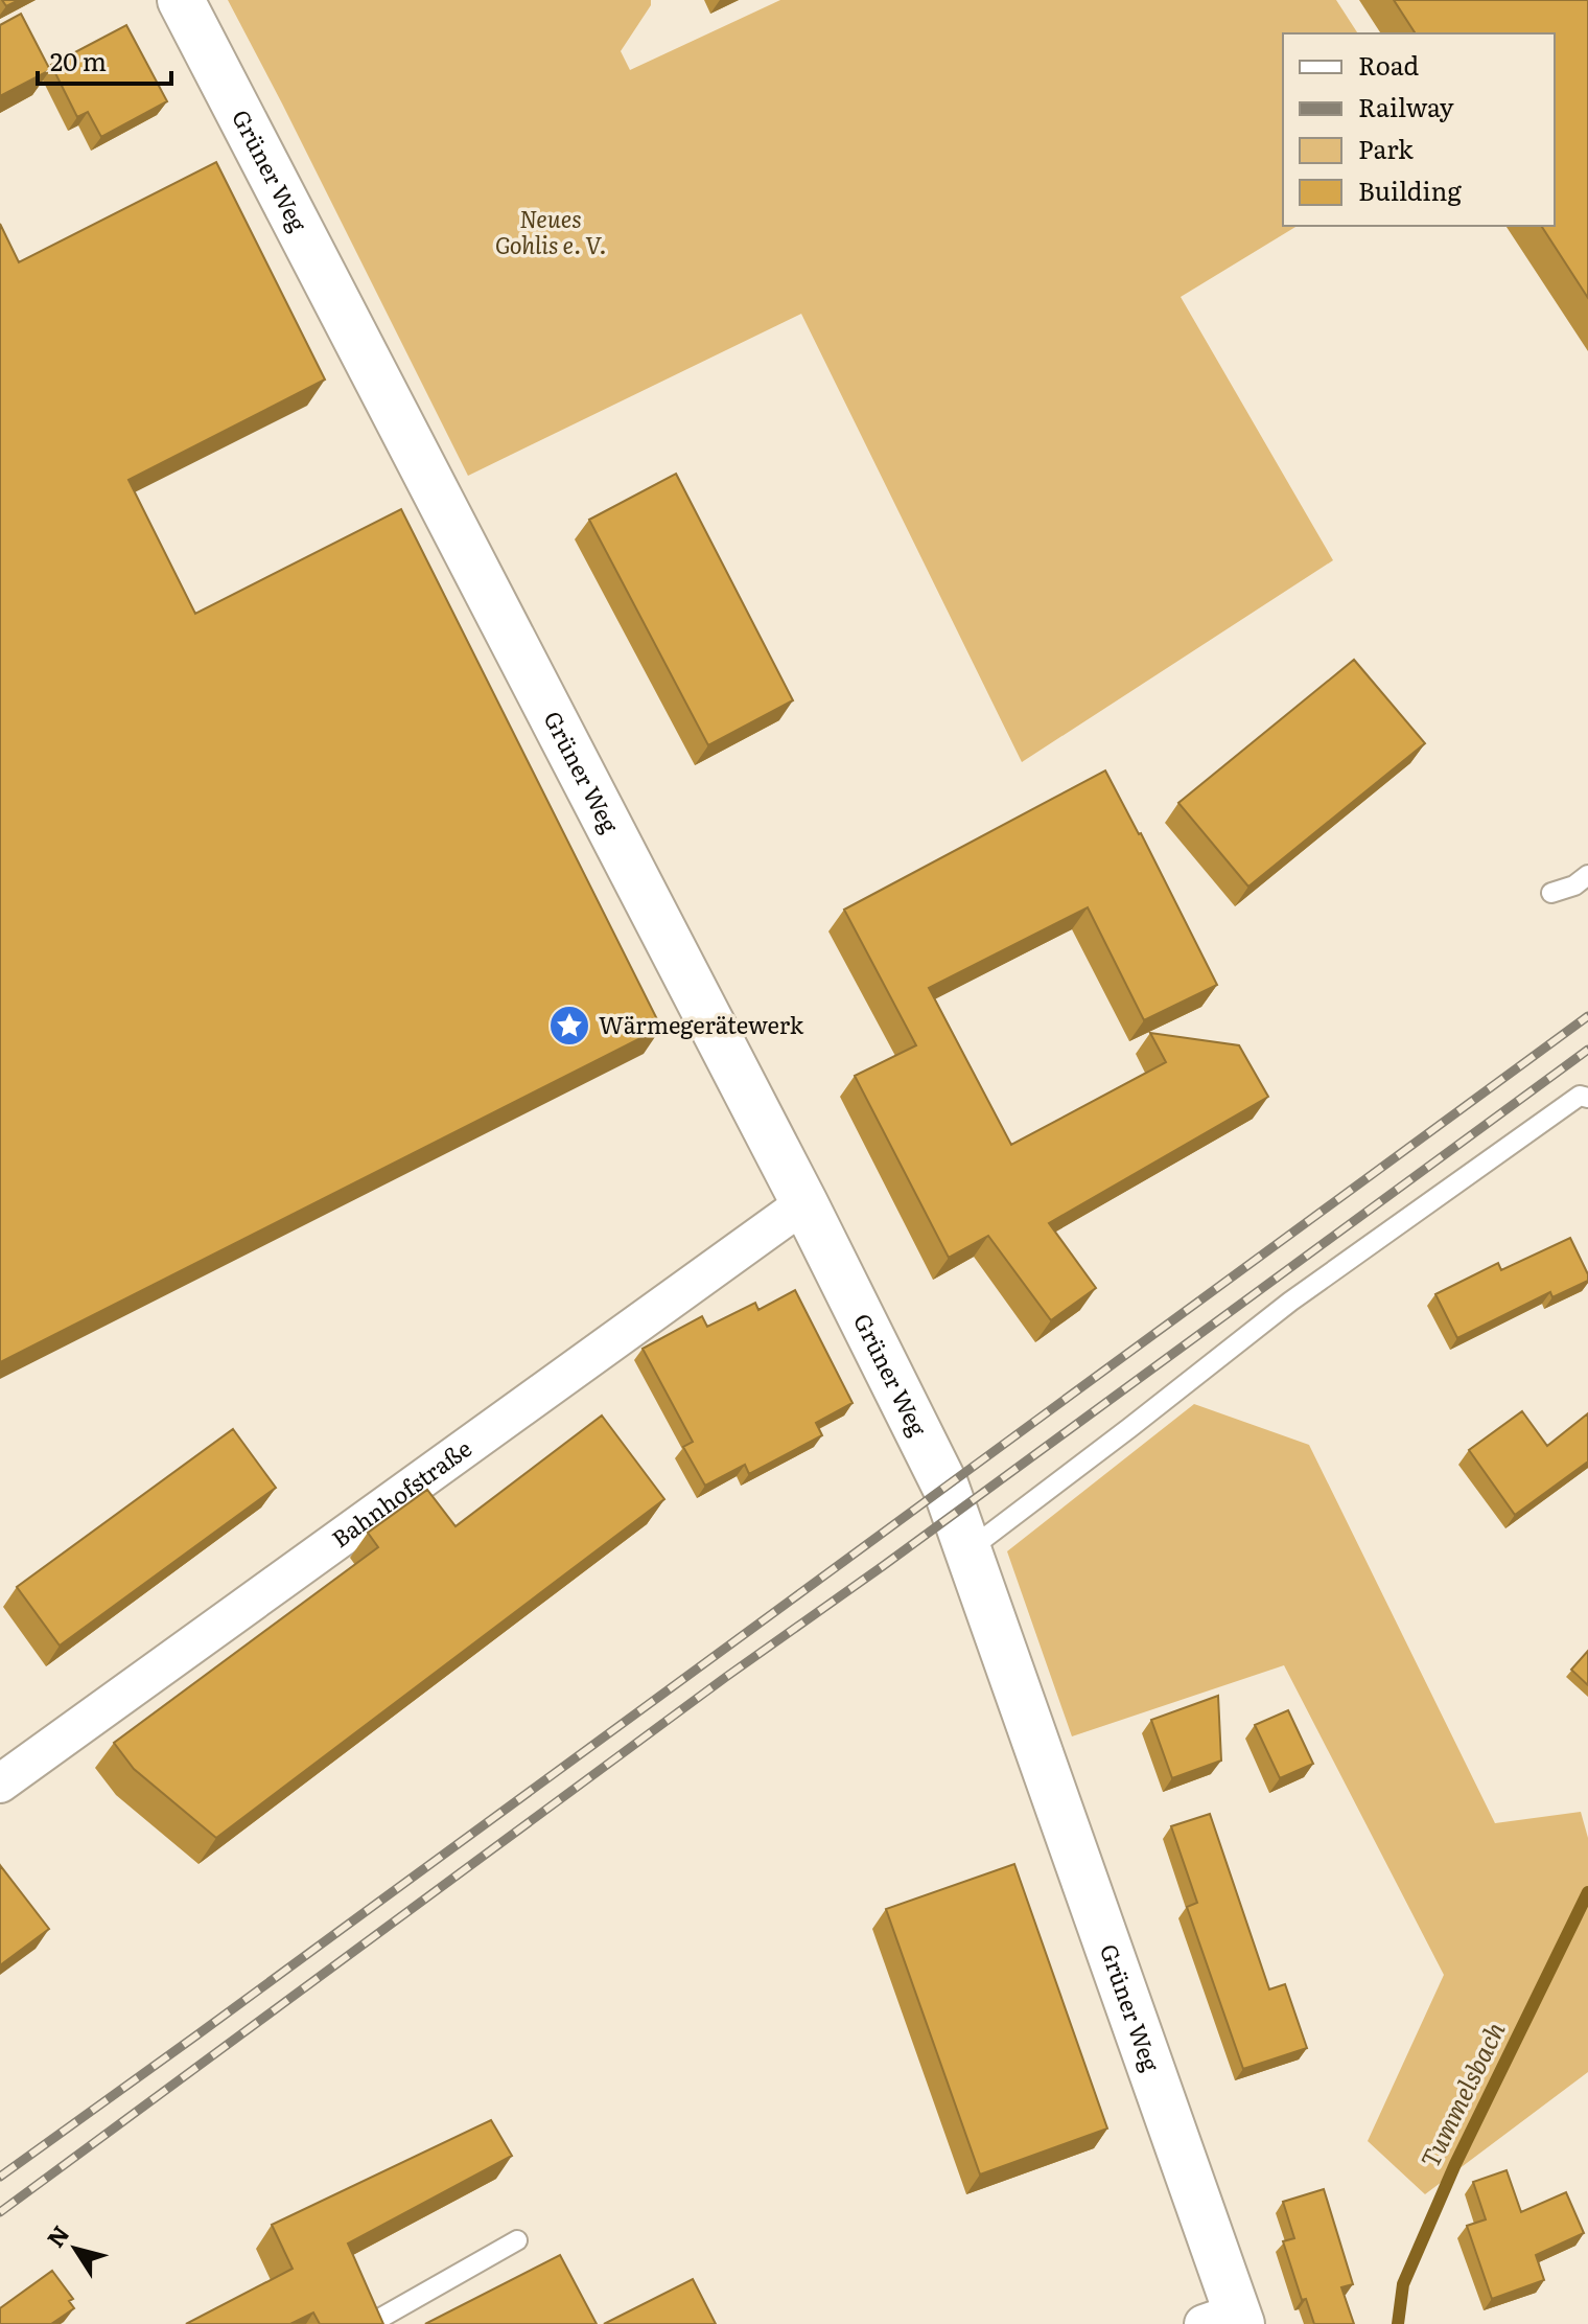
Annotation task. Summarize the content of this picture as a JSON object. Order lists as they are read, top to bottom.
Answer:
{
  "streets": {
    "street": ["Grüner Weg", "Bahnhofstraße"]
  },
  "crossings": [
    ["Grüner Weg", "Bahnhofstraße"]
  ],
  "water": ["Tummelsbach"],
  "parks": ["Neues Gohlis e. V."],
  "places": {
    "place": ["Wärmegerätewerk"]
  },
  "legend": [
    "Road",
    "Railway",
    "Park",
    "Building"
  ],
  "scale_bar": "20 m",
  "north": "top left"
}
